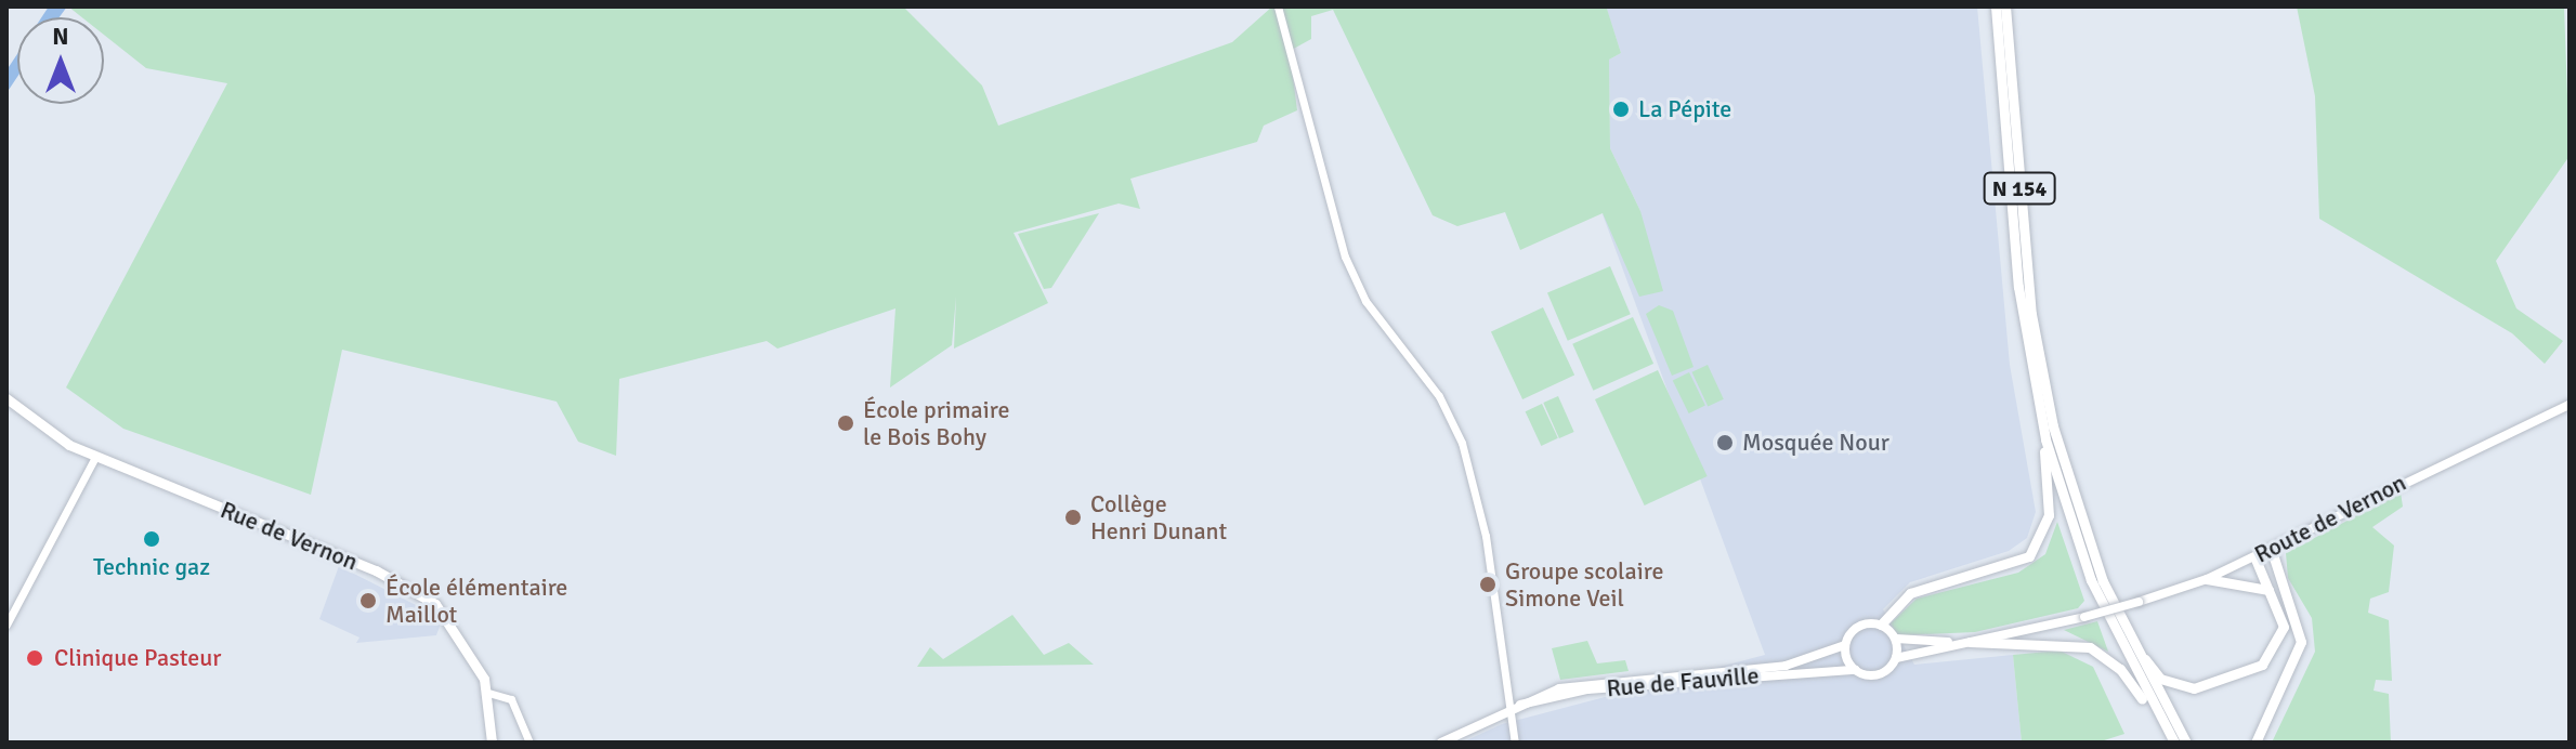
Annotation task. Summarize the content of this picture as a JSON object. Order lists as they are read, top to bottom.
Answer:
{
  "streets": {
    "main road": [
      "N 154",
      "Route de Vernon",
      "Rue de Vernon",
      "Rue de Fauville"
    ]
  },
  "places": [
    "La Pépite",
    "École primaire le Bois Bohy",
    "Mosquée Nour",
    "Collège Henri Dunant",
    "Technic gaz",
    "Groupe scolaire Simone Veil",
    "École élémentaire Maillot",
    "Clinique Pasteur"
  ],
  "north": "top"
}
